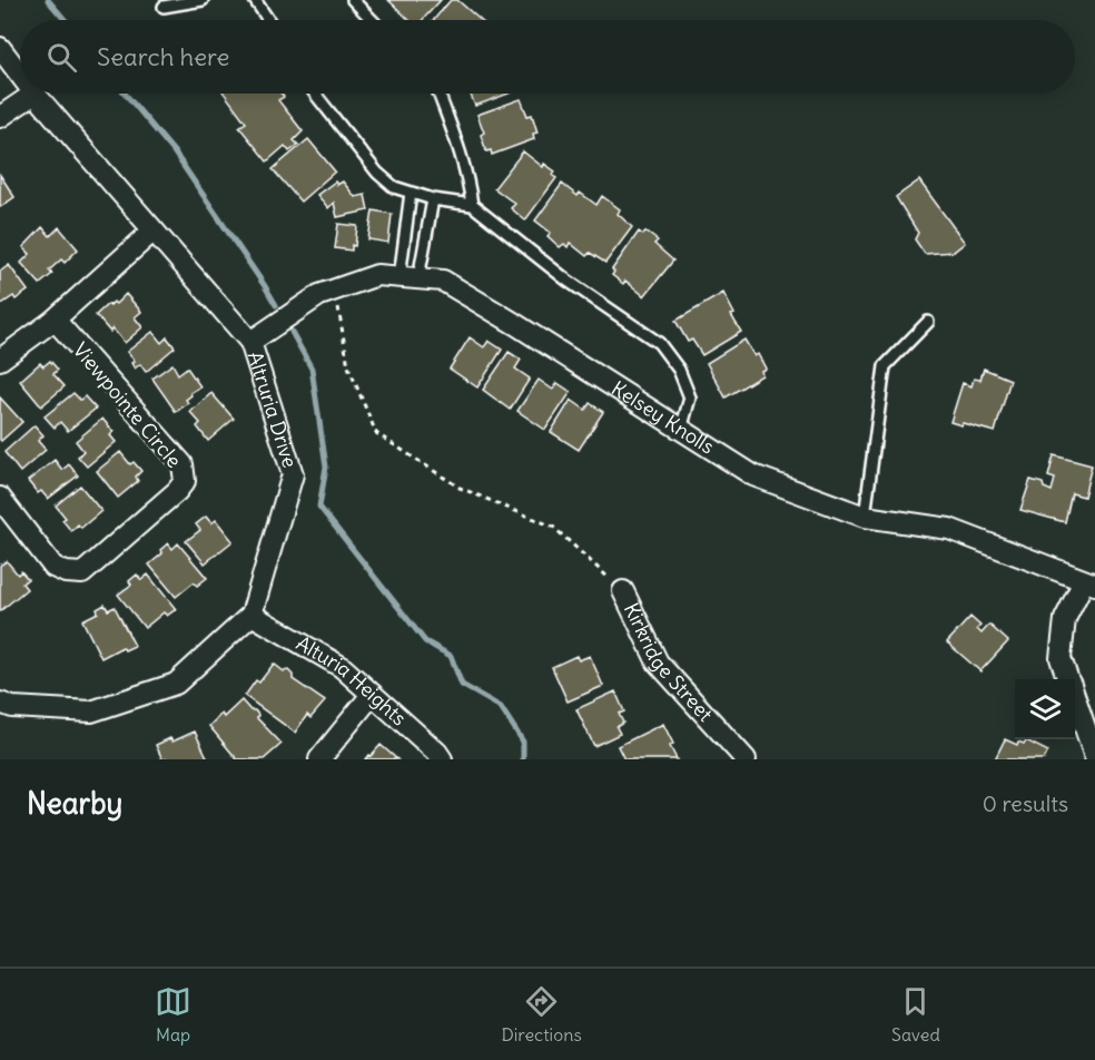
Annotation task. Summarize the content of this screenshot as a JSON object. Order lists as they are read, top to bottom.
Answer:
{
  "streets": {
    "street": [
      "Viewpointe Circle",
      "Altruria Drive",
      "Kelsey Knolls",
      "Kirkridge Street",
      "Alturia Heights"
    ]
  },
  "crossings": [
    ["Altruria Drive", "Kelsey Knolls"],
    ["Altruria Drive", "Alturia Heights"]
  ],
  "page": {
    "search": "Search here",
    "heading": ["Nearby", "0 results"],
    "nav": ["Map", "Directions", "Saved"]
  }
}
